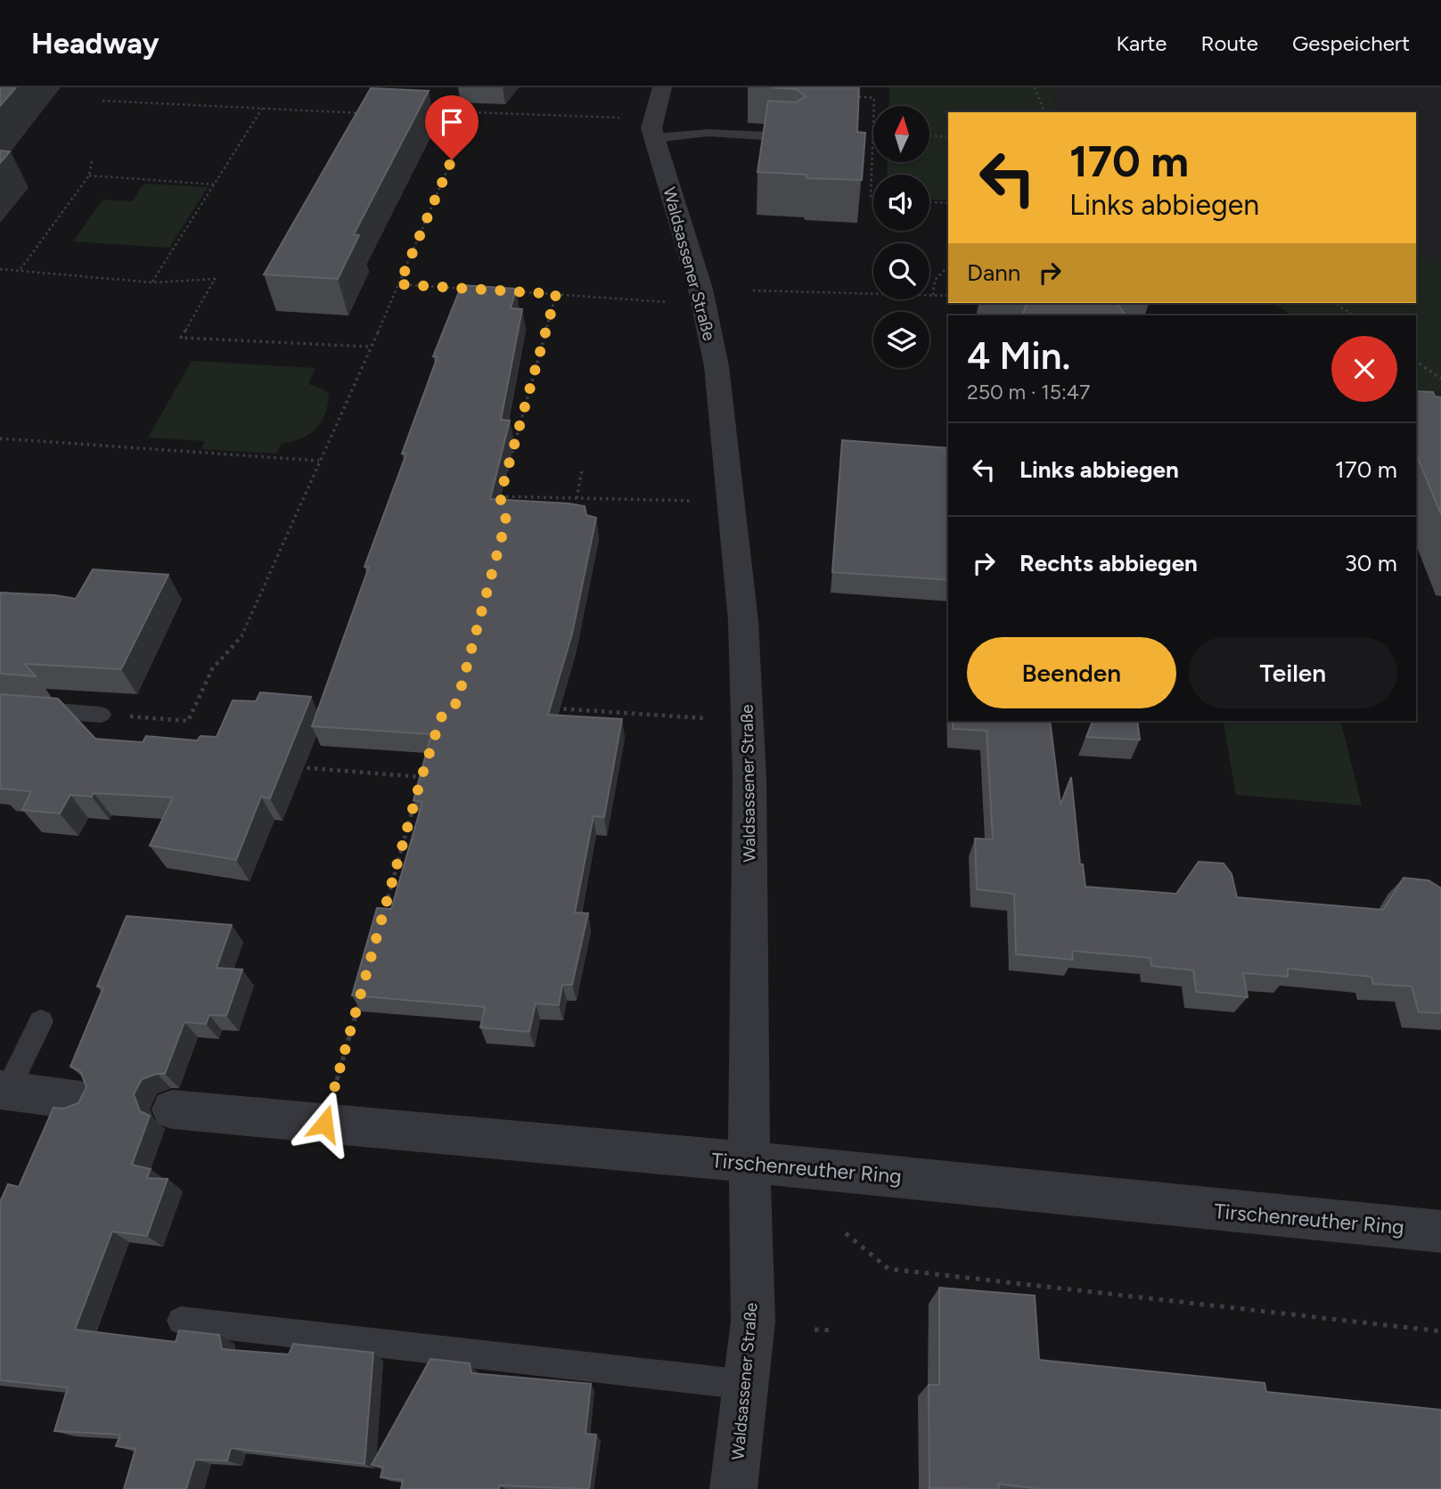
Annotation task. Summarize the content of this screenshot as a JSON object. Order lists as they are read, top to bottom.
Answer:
{
  "streets": {
    "street": ["Waldsassener Straße", "Tirschenreuther Ring"]
  },
  "crossings": [
    ["Waldsassener Straße", "Tirschenreuther Ring"]
  ],
  "north": "top",
  "page": {
    "header": "Headway",
    "nav": ["Karte", "Route", "Gespeichert"],
    "turn": ["170 m", "Links abbiegen"],
    "then": "Dann",
    "heading": ["4 Min.", "250 m · 15:47"],
    "list": [
      {
        "name": "Links abbiegen",
        "value": "170 m"
      },
      {
        "name": "Rechts abbiegen",
        "value": "30 m"
      }
    ],
    "buttons": ["Beenden", "Teilen"]
  }
}
